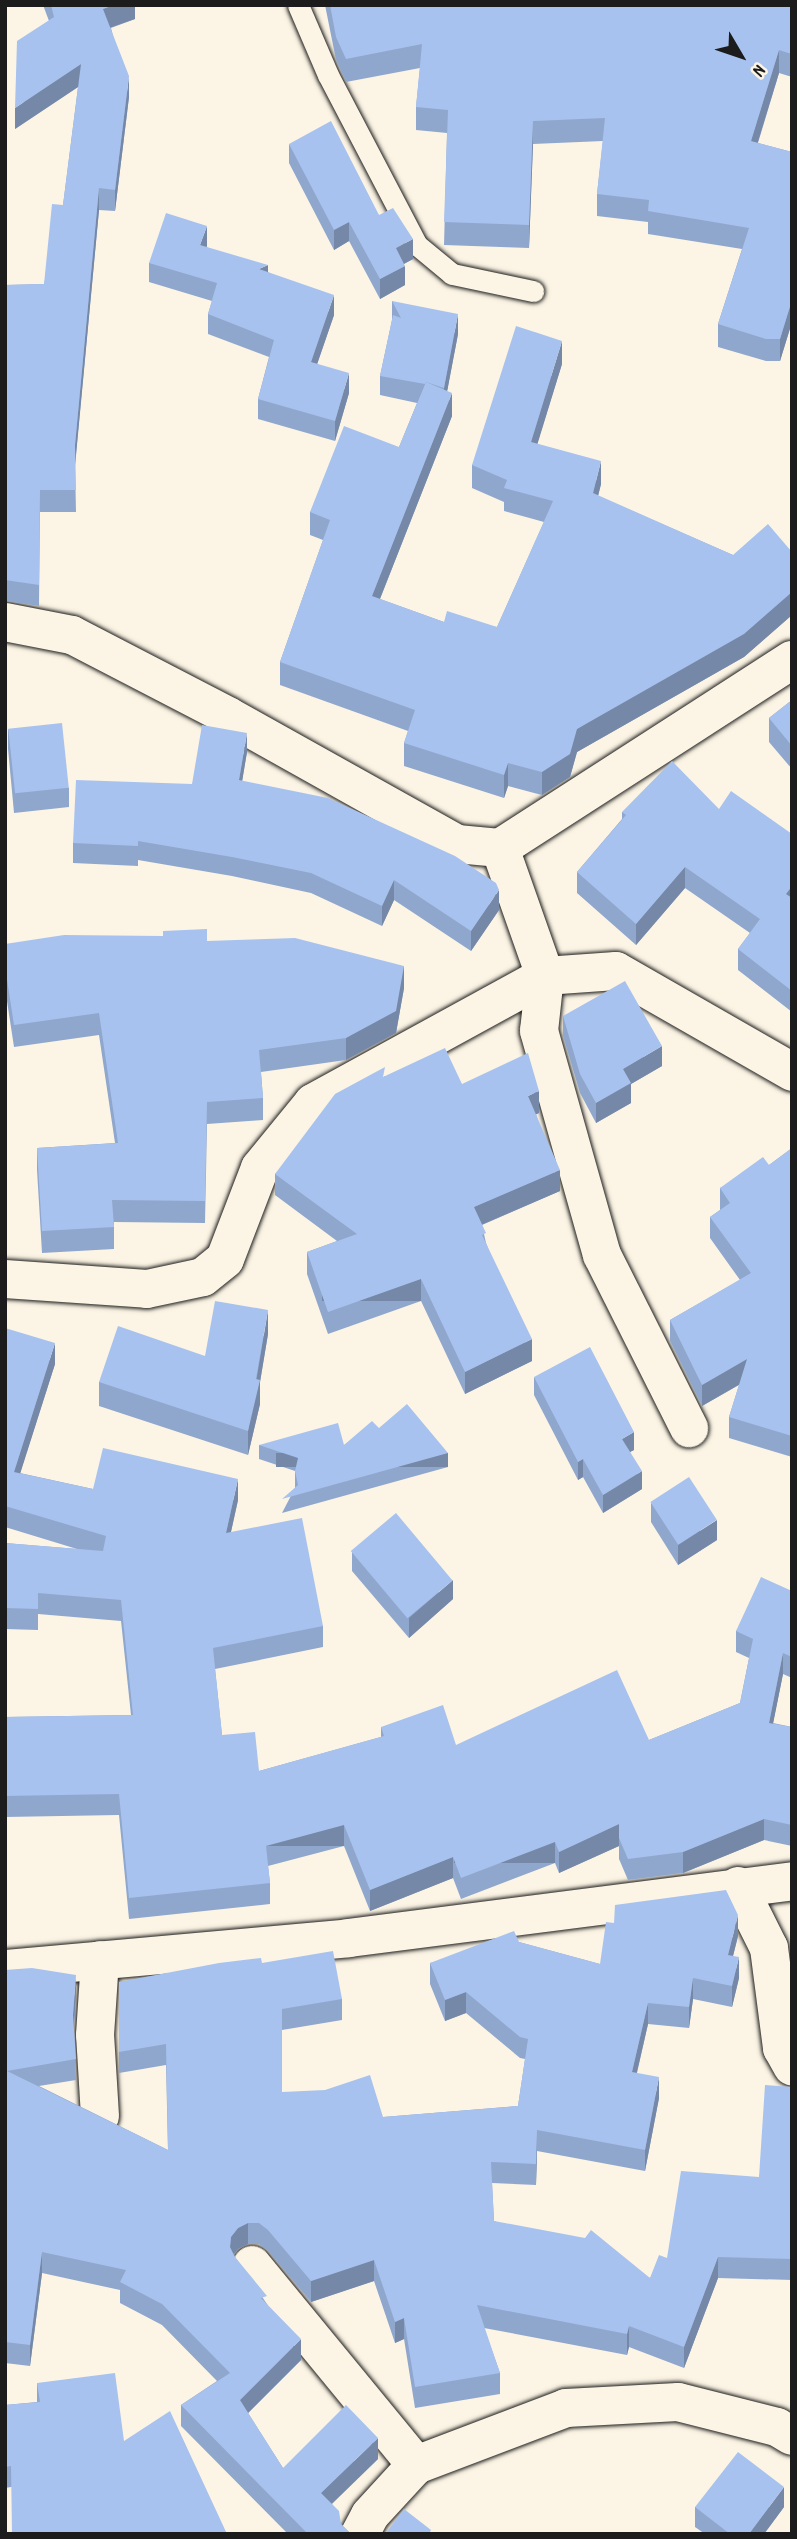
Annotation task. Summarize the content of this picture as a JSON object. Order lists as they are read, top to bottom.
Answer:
{
  "north": "bottom right"
}
